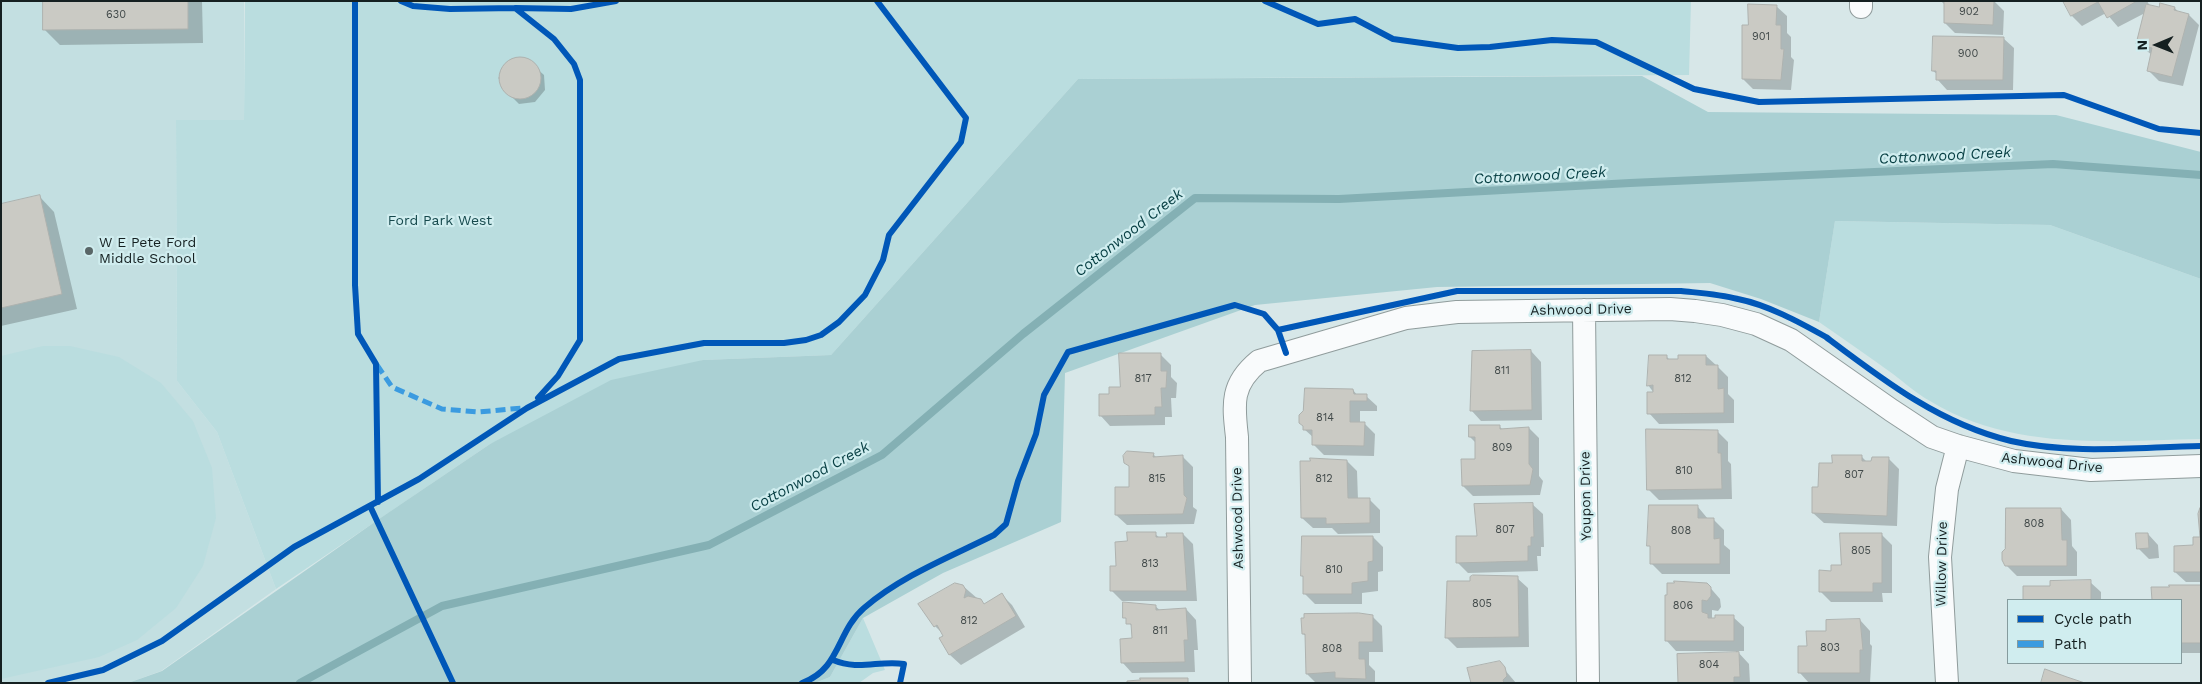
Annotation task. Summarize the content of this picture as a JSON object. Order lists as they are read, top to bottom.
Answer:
{
  "streets": {
    "street": ["Ashwood Drive", "Youpon Drive", "Willow Drive"]
  },
  "crossings": [
    ["Ashwood Drive", "Youpon Drive"],
    ["Ashwood Drive", "Willow Drive"]
  ],
  "water": ["Cottonwood Creek"],
  "parks": ["Ford Park West"],
  "places": ["W E Pete Ford Middle School"],
  "house_numbers": [
    "902",
    "630",
    "901",
    "900",
    "811",
    "817",
    "812",
    "814",
    "809",
    "810",
    "807",
    "815",
    "812",
    "808",
    "807",
    "808",
    "805",
    "813",
    "810",
    "805",
    "806",
    "812",
    "811",
    "803",
    "808",
    "804"
  ],
  "legend": ["Cycle path", "Path"],
  "north": "left"
}
